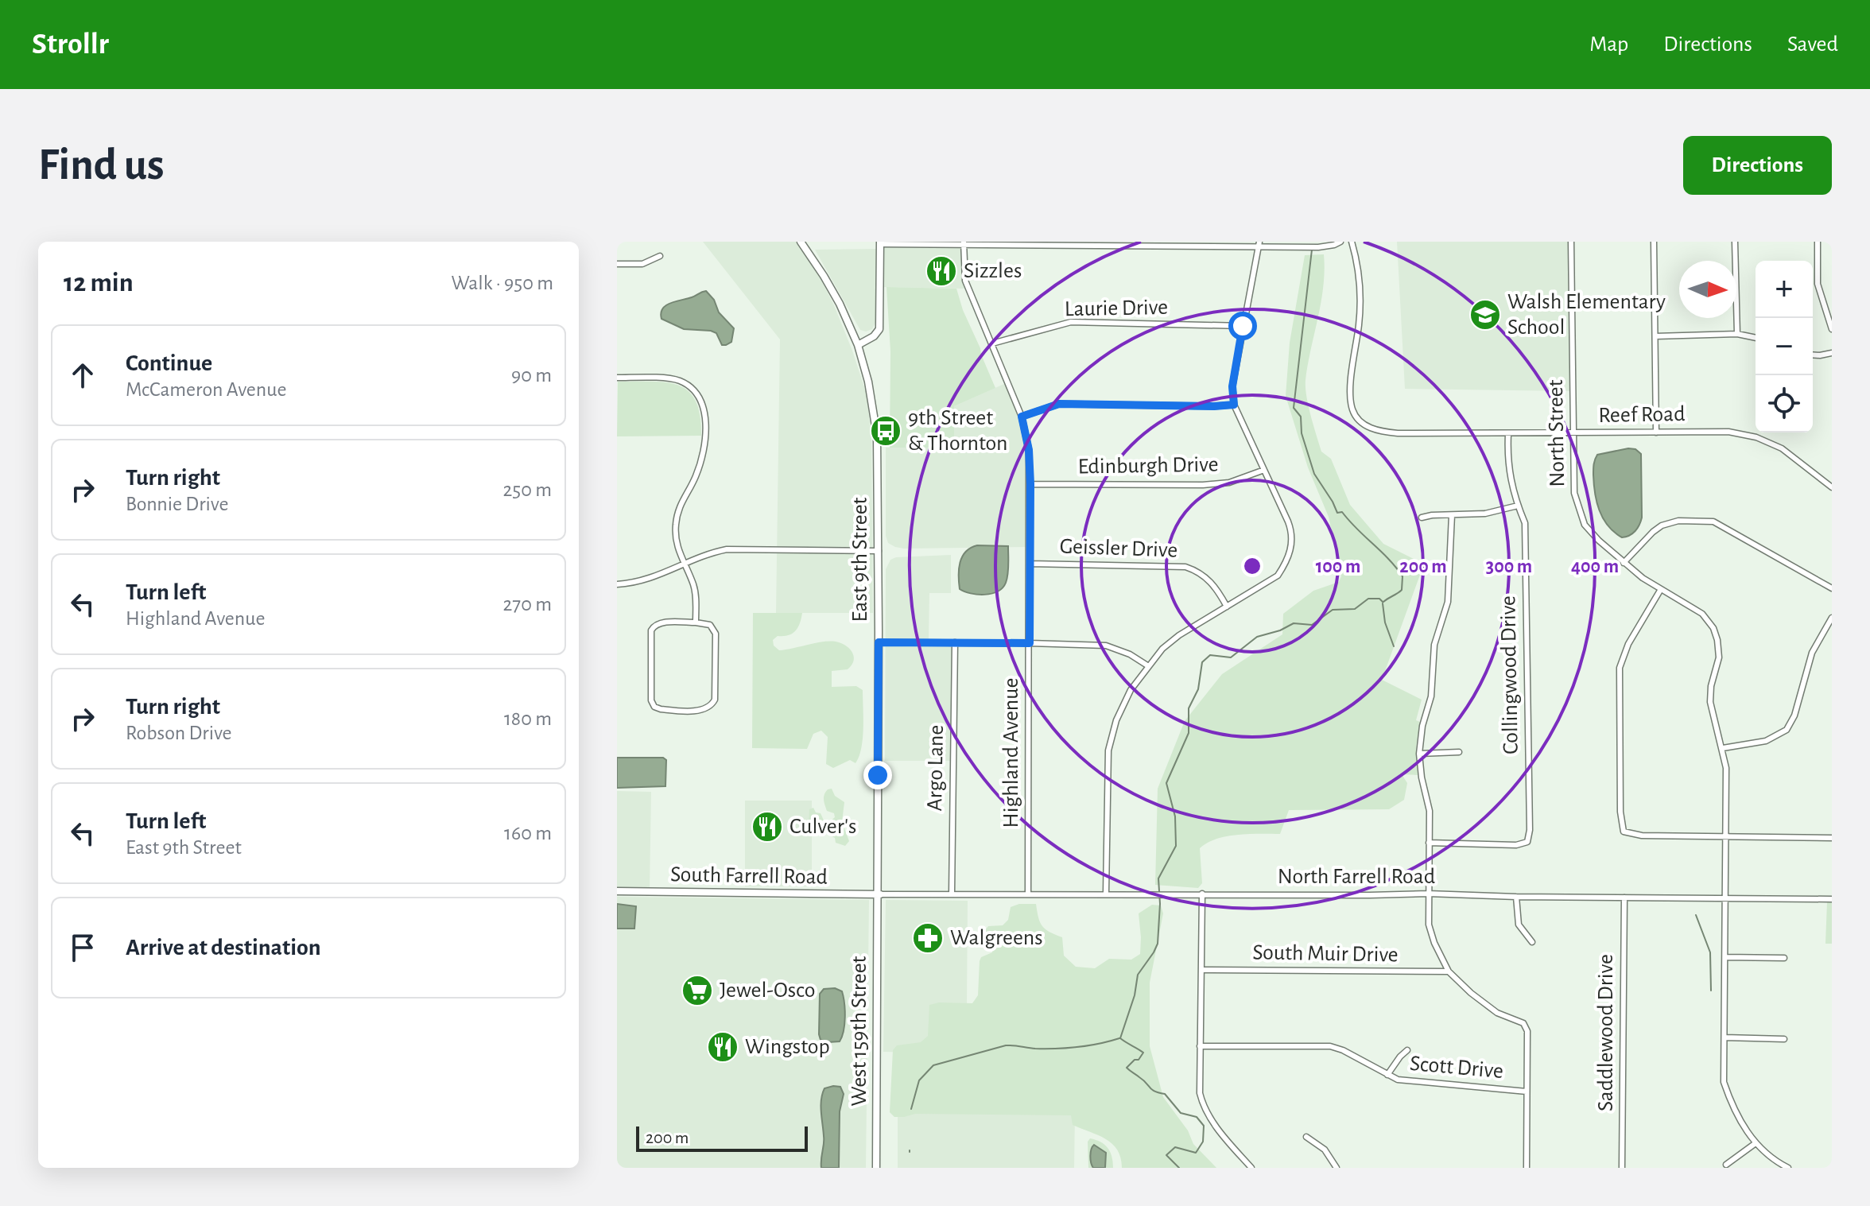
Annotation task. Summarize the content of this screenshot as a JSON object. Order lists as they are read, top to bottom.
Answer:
{
  "streets": {
    "main road": ["East 9th Street", "South Farrell Road", "West 159th Street"],
    "street": [
      "Laurie Drive",
      "Reef Road",
      "North Street",
      "Edinburgh Drive",
      "Geissler Drive",
      "Collingwood Drive",
      "Highland Avenue",
      "Argo Lane",
      "North Farrell Road",
      "South Muir Drive",
      "Saddlewood Drive",
      "Scott Drive"
    ]
  },
  "crossings": [
    ["Laurie Drive", "Highland Avenue"],
    ["Reef Road", "North Street"],
    ["Reef Road", "Collingwood Drive"],
    ["North Street", "North Farrell Road"],
    ["Edinburgh Drive", "Highland Avenue"],
    ["Geissler Drive", "Highland Avenue"],
    ["East 9th Street", "South Farrell Road"],
    ["East 9th Street", "North Farrell Road"],
    ["East 9th Street", "West 159th Street"],
    ["Highland Avenue", "North Farrell Road"],
    ["Argo Lane", "North Farrell Road"],
    ["South Farrell Road", "North Farrell Road"],
    ["South Farrell Road", "West 159th Street"],
    ["North Farrell Road", "West 159th Street"],
    ["North Farrell Road", "Saddlewood Drive"]
  ],
  "places": {
    "restaurant": ["Sizzles", "Culver's", "Wingstop"],
    "school or university": ["Walsh Elementary School"],
    "bus stop": ["9th Street & Thornton"],
    "pharmacy": ["Walgreens"],
    "supermarket": ["Jewel-Osco"]
  },
  "scale_bar": "200 m",
  "north": "right",
  "page": {
    "header": "Strollr",
    "nav": ["Map", "Directions", "Saved"],
    "buttons": "Directions",
    "title": "Find us",
    "heading": ["12 min", "Walk · 950 m"],
    "map_buttons": ["+", "−"],
    "list": [
      ["Continue", "McCameron Avenue", "90 m"],
      ["Turn right", "Bonnie Drive", "250 m"],
      ["Turn left", "Highland Avenue", "270 m"],
      ["Turn right", "Robson Drive", "180 m"],
      ["Turn left", "East 9th Street", "160 m"],
      "Arrive at destination"
    ],
    "scale": "200 m"
  },
  "rings": [
    "100 m",
    "200 m",
    "300 m",
    "400 m"
  ]
}
